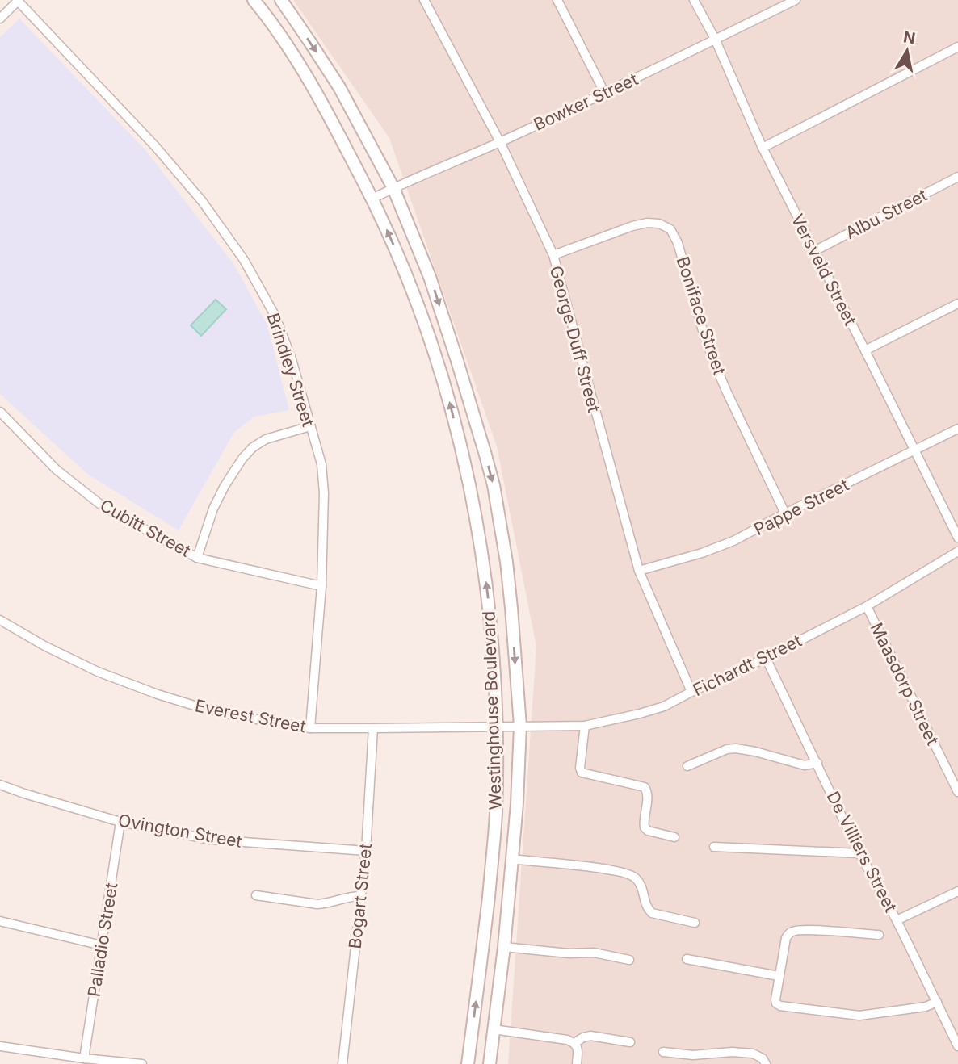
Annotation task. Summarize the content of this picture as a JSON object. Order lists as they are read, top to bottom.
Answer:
{
  "streets": {
    "street": [
      "Bowker Street",
      "Albu Street",
      "Versveld Street",
      "Boniface Street",
      "George Duff Street",
      "Brindley Street",
      "Pappe Street",
      "Cubitt Street",
      "Fichardt Street",
      "Maasdorp Street",
      "Westinghouse Boulevard",
      "Everest Street",
      "Ovington Street",
      "De Villiers Street",
      "Bogart Street",
      "Palladio Street"
    ]
  },
  "crossings": [
    ["Bowker Street", "Versveld Street"],
    ["Bowker Street", "George Duff Street"],
    ["Bowker Street", "Westinghouse Boulevard"],
    ["Albu Street", "Versveld Street"],
    ["Versveld Street", "Pappe Street"],
    ["Boniface Street", "George Duff Street"],
    ["Boniface Street", "Pappe Street"],
    ["George Duff Street", "Pappe Street"],
    ["George Duff Street", "Fichardt Street"],
    ["Brindley Street", "Cubitt Street"],
    ["Brindley Street", "Everest Street"],
    ["Fichardt Street", "Maasdorp Street"],
    ["Fichardt Street", "Westinghouse Boulevard"],
    ["Fichardt Street", "Everest Street"],
    ["Fichardt Street", "De Villiers Street"],
    ["Westinghouse Boulevard", "Everest Street"],
    ["Everest Street", "Bogart Street"],
    ["Ovington Street", "Bogart Street"],
    ["Ovington Street", "Palladio Street"]
  ],
  "north": "top"
}
